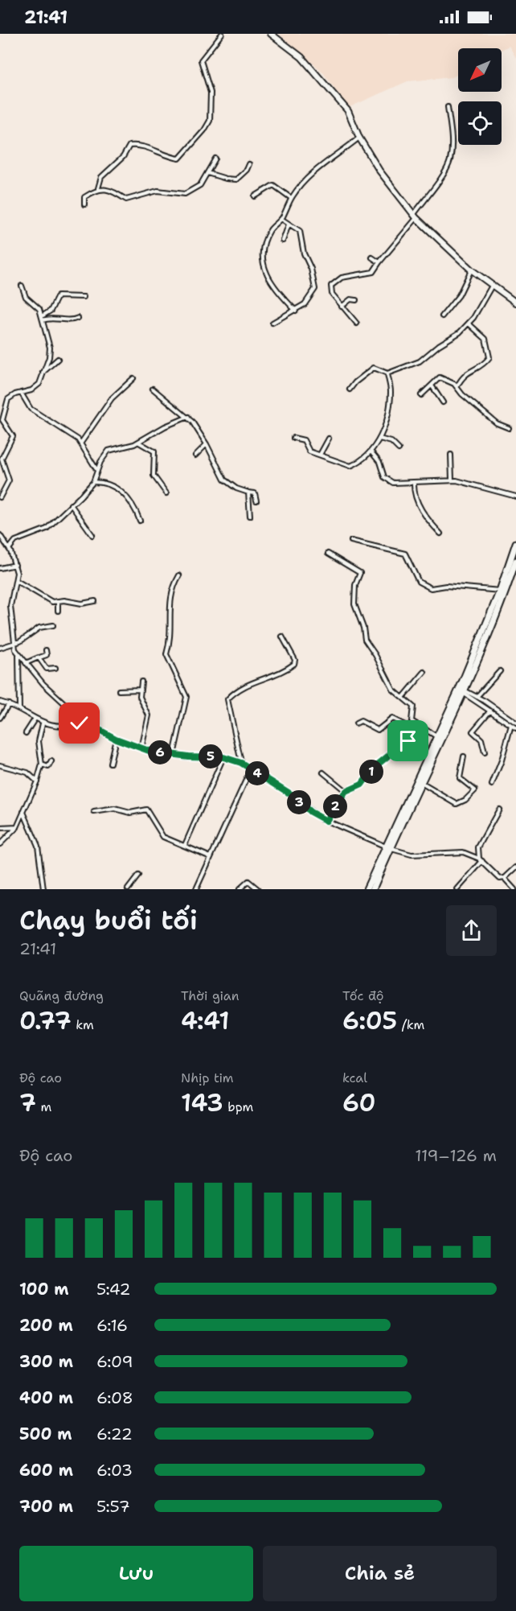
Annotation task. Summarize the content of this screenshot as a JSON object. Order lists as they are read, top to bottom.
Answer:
{
  "north": "bottom left",
  "page": {
    "status": "21:41",
    "pins": [
      "6",
      "5",
      "1",
      "4",
      "3",
      "2"
    ],
    "heading": ["Chạy buổi tối", "21:41"],
    "stats": [
      ["Quãng đường", "0.77 km"],
      ["Thời gian", "4:41"],
      ["Tốc độ", "6:05 /km"],
      ["Độ cao", "7 m"],
      ["Nhịp tim", "143 bpm"],
      ["kcal", "60"]
    ],
    "chart": ["Độ cao", "119–126 m"],
    "list": [
      {
        "name": "100 m",
        "note": "5:42"
      },
      {
        "name": "200 m",
        "note": "6:16"
      },
      {
        "name": "300 m",
        "note": "6:09"
      },
      {
        "name": "400 m",
        "note": "6:08"
      },
      {
        "name": "500 m",
        "note": "6:22"
      },
      {
        "name": "600 m",
        "note": "6:03"
      },
      {
        "name": "700 m",
        "note": "5:57"
      }
    ],
    "buttons": ["Lưu", "Chia sẻ"]
  }
}
